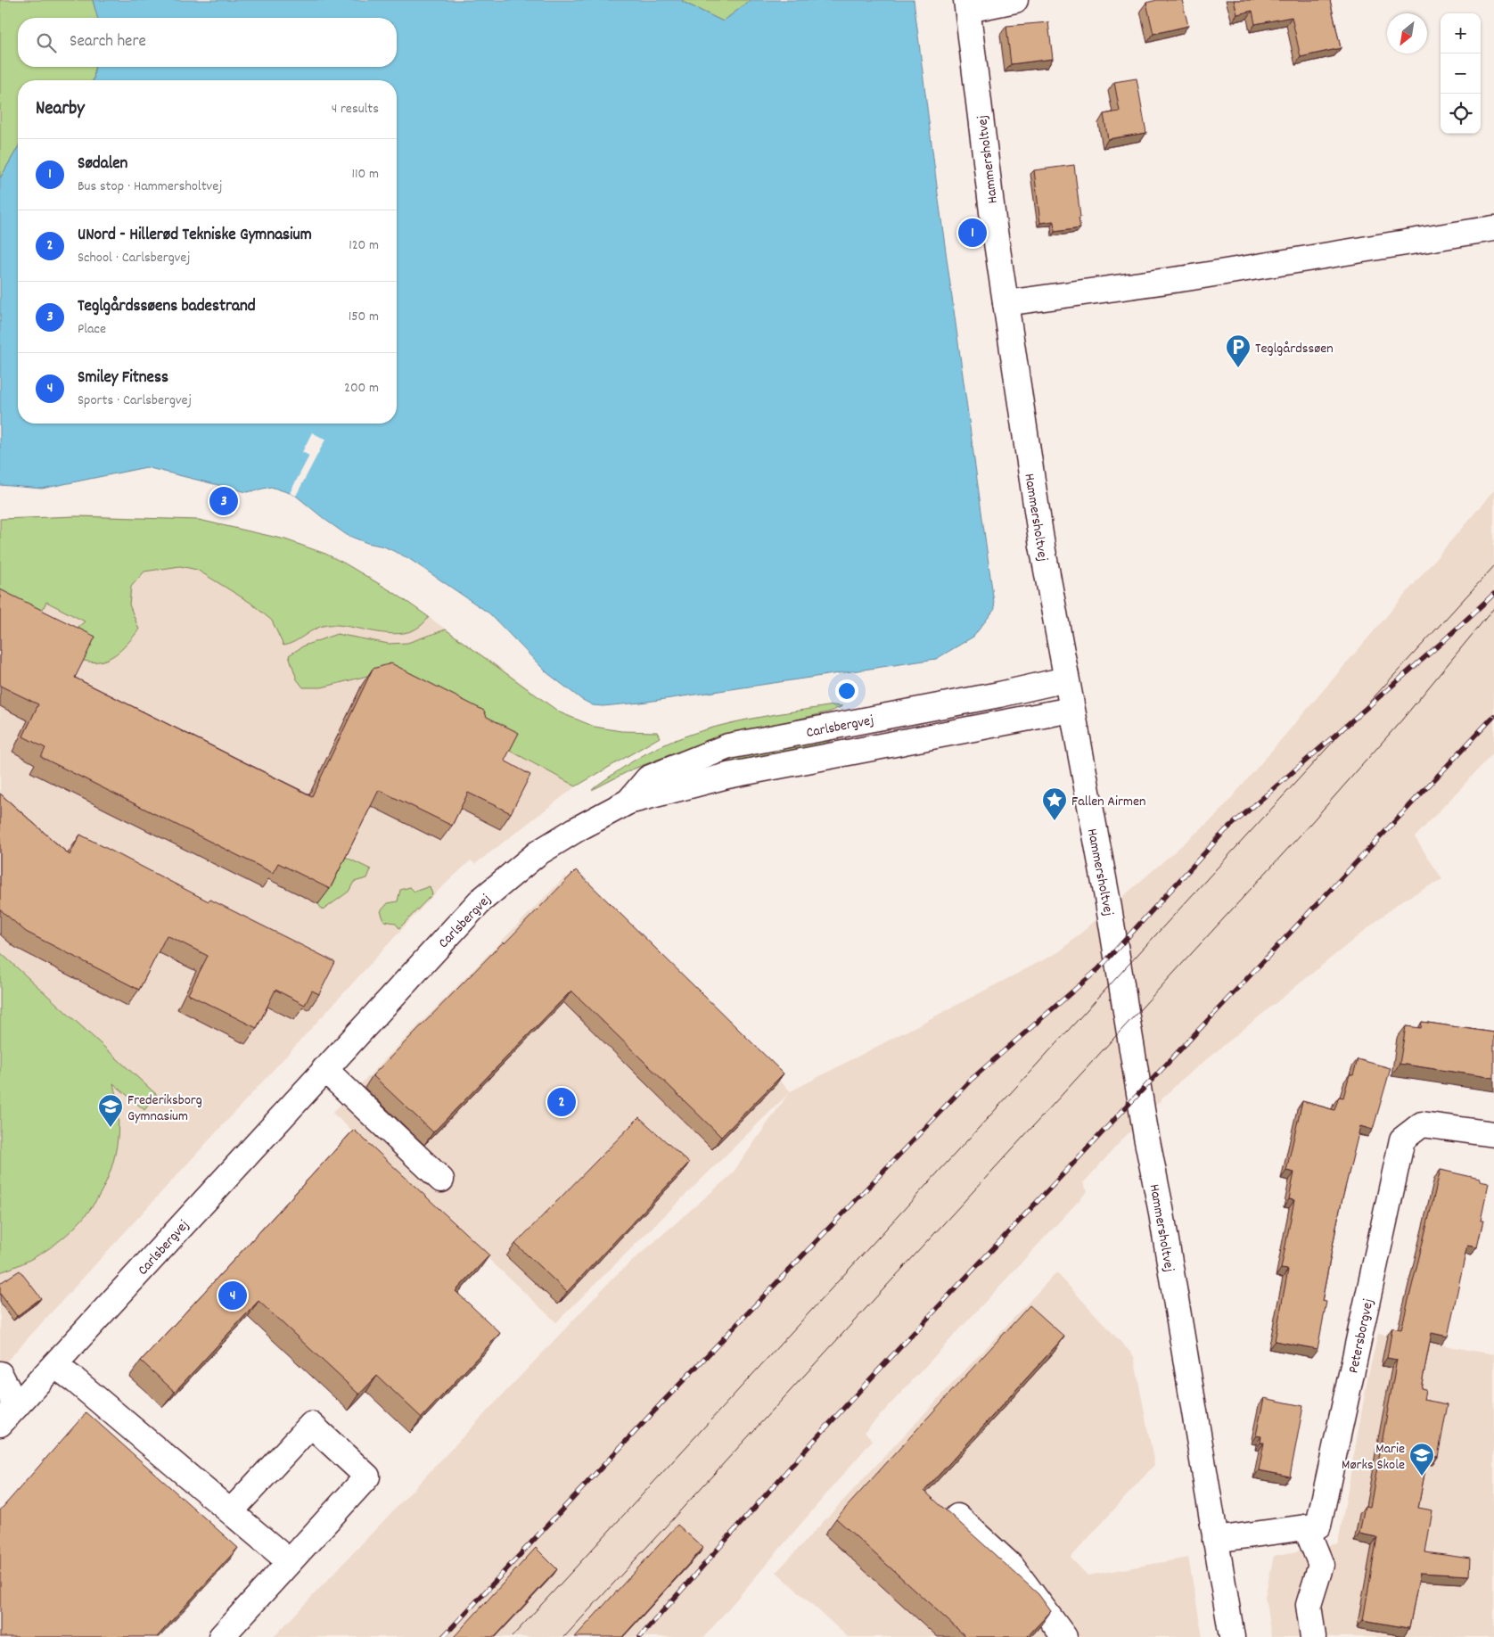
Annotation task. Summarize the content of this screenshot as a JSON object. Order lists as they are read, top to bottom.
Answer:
{
  "streets": {
    "street": ["Hammersholtvej", "Carlsbergvej", "Petersborgvej"]
  },
  "crossings": [
    ["Hammersholtvej", "Carlsbergvej"],
    ["Hammersholtvej", "Petersborgvej"]
  ],
  "places": {
    "parking": ["Teglgårdssøen"],
    "place": ["Fallen Airmen"],
    "school or university": ["Frederiksborg Gymnasium", "Marie Mørks Skole"]
  },
  "north": "bottom left",
  "page": {
    "map_buttons": ["+", "−"],
    "search": "Search here",
    "heading": ["Nearby", "4 results"],
    "list": [
      {
        "mark": "1",
        "name": "Sødalen",
        "note": "Bus stop · Hammersholtvej",
        "value": "110 m"
      },
      {
        "mark": "2",
        "name": "UNord - Hillerød Tekniske Gymnasium",
        "note": "School · Carlsbergvej",
        "value": "120 m"
      },
      {
        "mark": "3",
        "name": "Teglgårdssøens badestrand",
        "note": "Place",
        "value": "150 m"
      },
      {
        "mark": "4",
        "name": "Smiley Fitness",
        "note": "Sports · Carlsbergvej",
        "value": "200 m"
      }
    ],
    "pins": [
      "1",
      "3",
      "2",
      "4"
    ]
  }
}
